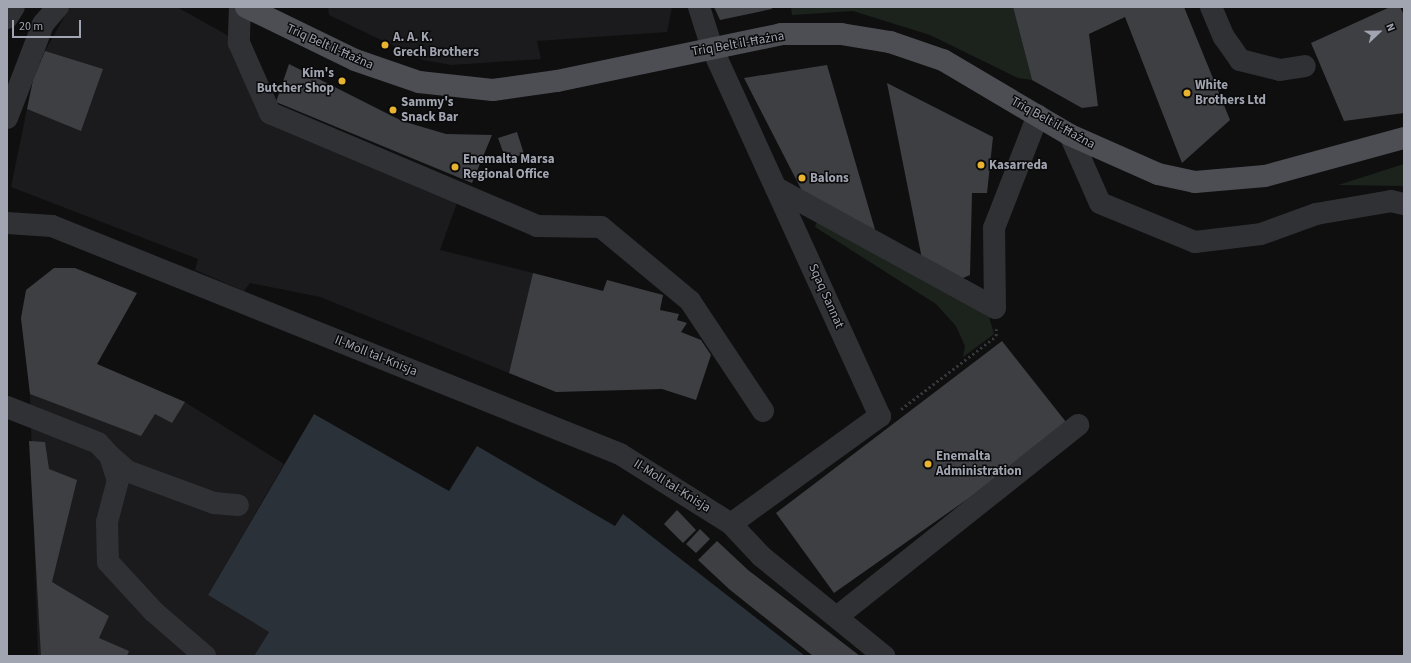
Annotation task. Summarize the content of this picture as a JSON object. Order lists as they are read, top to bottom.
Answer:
{
  "streets": {
    "main road": ["Triq Belt il-Ħażna"],
    "street": ["Sqaq Sannat", "Il-Moll tal-Knisja"]
  },
  "crossings": [
    ["Triq Belt il-Ħażna", "Sqaq Sannat"],
    ["Sqaq Sannat", "Il-Moll tal-Knisja"]
  ],
  "places": [
    "A. A. K. Grech Brothers",
    "Kim's Butcher Shop",
    "White Brothers Ltd",
    "Sammy's Snack Bar",
    "Kasarreda",
    "Enemalta Marsa Regional Office",
    "Balons",
    "Enemalta Administration"
  ],
  "scale_bar": "20 m",
  "north": "right"
}
